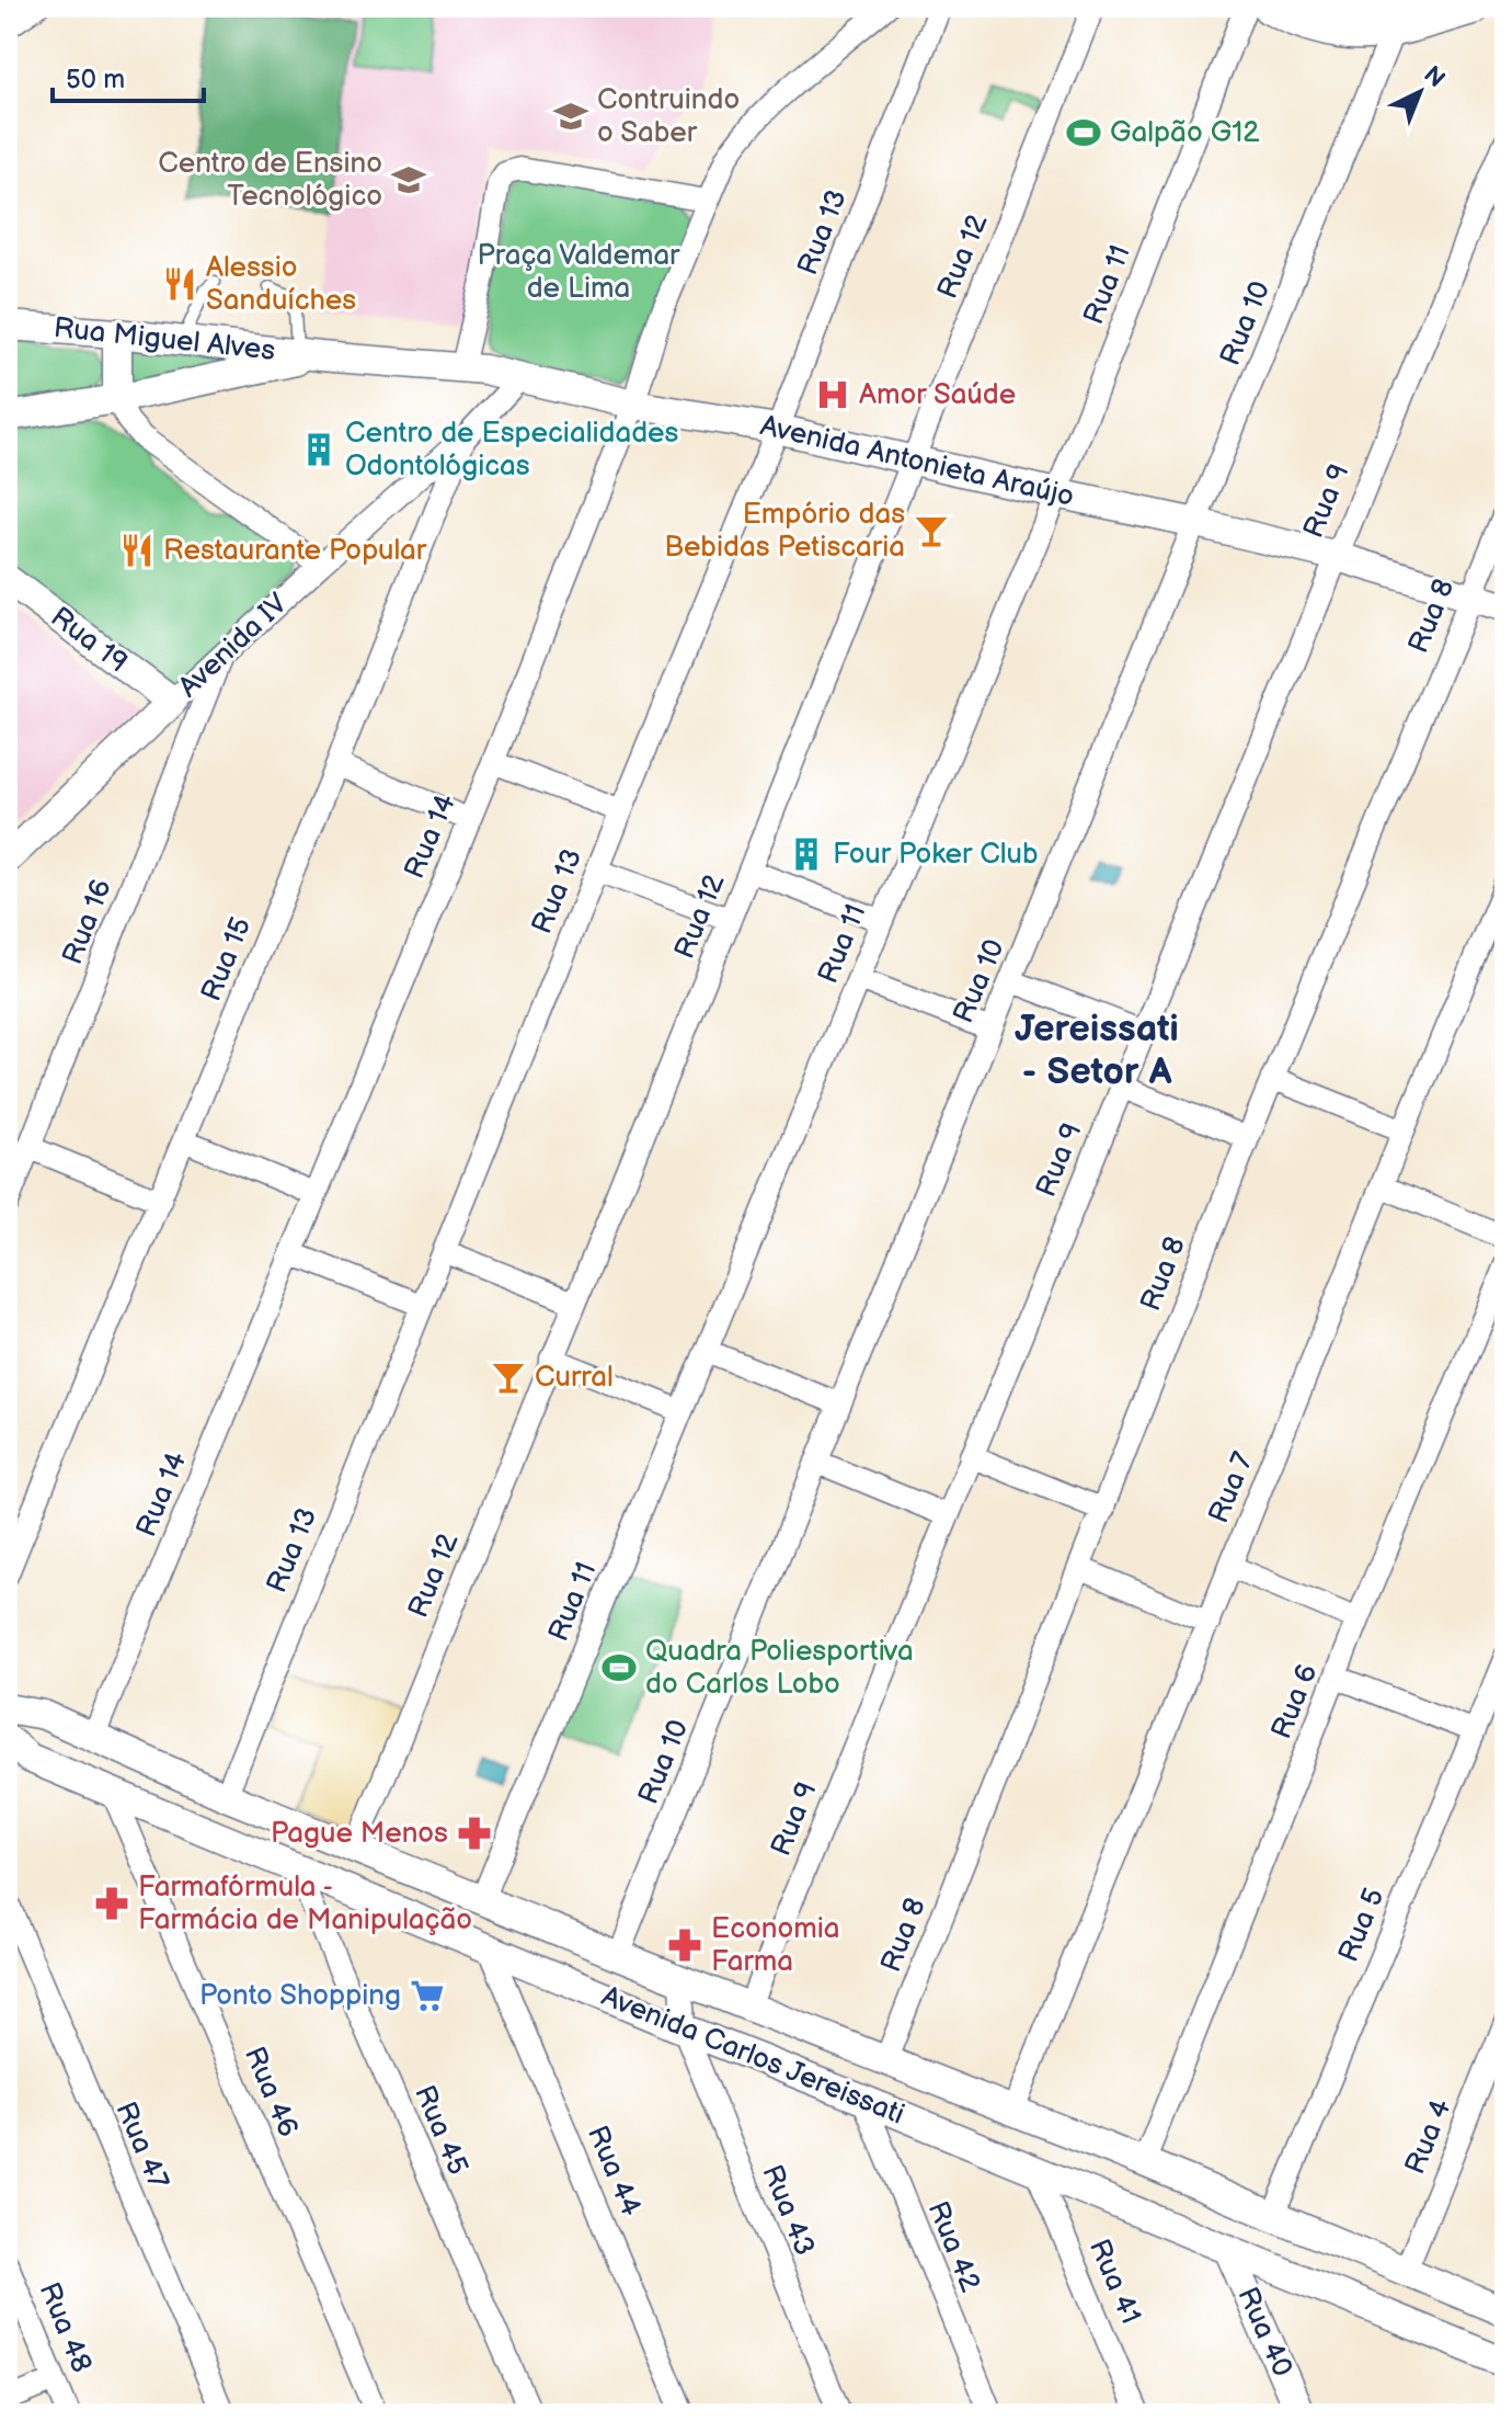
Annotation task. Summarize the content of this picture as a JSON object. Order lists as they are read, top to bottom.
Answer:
{
  "streets": {
    "street": [
      "Rua 13",
      "Rua 12",
      "Rua 11",
      "Rua 10",
      "Rua Miguel Alves",
      "Avenida Antonieta Araújo",
      "Rua 9",
      "Rua 8",
      "Rua 19",
      "Avenida IV",
      "Rua 14",
      "Rua 16",
      "Rua 15",
      "Rua 7",
      "Rua 6",
      "Rua 5",
      "Avenida Carlos Jereissati",
      "Rua 46",
      "Rua 45",
      "Rua 4",
      "Rua 47",
      "Rua 44",
      "Rua 43",
      "Rua 42",
      "Rua 41",
      "Rua 48",
      "Rua 40"
    ]
  },
  "crossings": [
    ["Rua 13", "Avenida Antonieta Araújo"],
    ["Rua 13", "Avenida Carlos Jereissati"],
    ["Rua 12", "Avenida Antonieta Araújo"],
    ["Rua 12", "Avenida Carlos Jereissati"],
    ["Rua 11", "Avenida Antonieta Araújo"],
    ["Rua 11", "Avenida Carlos Jereissati"],
    ["Rua 10", "Avenida Antonieta Araújo"],
    ["Rua 10", "Avenida Carlos Jereissati"],
    ["Rua Miguel Alves", "Avenida Antonieta Araújo"],
    ["Avenida Antonieta Araújo", "Rua 9"],
    ["Avenida Antonieta Araújo", "Rua 8"],
    ["Avenida Antonieta Araújo", "Rua 14"],
    ["Avenida Antonieta Araújo", "Rua 15"],
    ["Rua 9", "Avenida Carlos Jereissati"],
    ["Rua 8", "Avenida Carlos Jereissati"],
    ["Rua 19", "Avenida IV"],
    ["Avenida IV", "Rua 16"],
    ["Avenida IV", "Rua 15"],
    ["Rua 14", "Avenida Carlos Jereissati"],
    ["Rua 7", "Avenida Carlos Jereissati"],
    ["Rua 6", "Avenida Carlos Jereissati"],
    ["Rua 5", "Avenida Carlos Jereissati"],
    ["Avenida Carlos Jereissati", "Rua 46"],
    ["Avenida Carlos Jereissati", "Rua 45"],
    ["Avenida Carlos Jereissati", "Rua 4"],
    ["Avenida Carlos Jereissati", "Rua 44"],
    ["Avenida Carlos Jereissati", "Rua 43"],
    ["Avenida Carlos Jereissati", "Rua 42"],
    ["Avenida Carlos Jereissati", "Rua 41"],
    ["Avenida Carlos Jereissati", "Rua 40"]
  ],
  "districts": ["Jereissati - Setor A"],
  "parks": ["Praça Valdemar de Lima"],
  "places": {
    "school or university": ["Contruindo o Saber", "Centro de Ensino Tecnológico"],
    "sports": ["Galpão G12", "Quadra Poliesportiva do Carlos Lobo"],
    "restaurant": ["Alessio Sanduíches", "Restaurante Popular"],
    "hospital": ["Amor Saúde"],
    "building": ["Centro de Especialidades Odontológicas", "Four Poker Club"],
    "bar": ["Empório das Bebidas Petiscaria", "Curral"],
    "pharmacy": ["Pague Menos", "Farmafórmula - Farmácia de Manipulação", "Economia Farma"],
    "supermarket": ["Ponto Shopping"]
  },
  "scale_bar": "50 m",
  "north": "top right"
}
